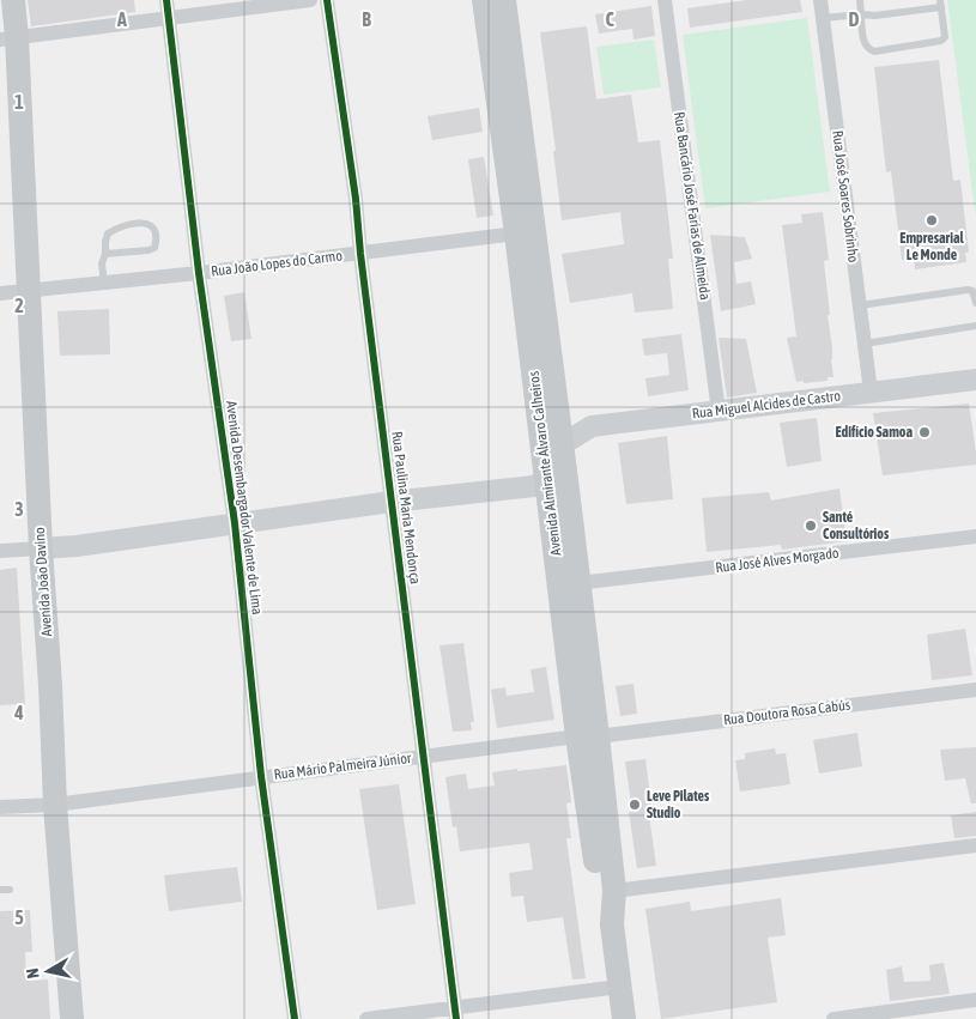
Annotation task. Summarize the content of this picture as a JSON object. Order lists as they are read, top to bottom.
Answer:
{
  "streets": {
    "main road": ["Avenida Almirante Álvaro Calheiros", "Avenida João Davino"],
    "street": [
      "Rua José Soares Sobrinho",
      "Rua Bancário José Farias de Almeida",
      "Rua João Lopes do Carmo",
      "Rua Miguel Alcides de Castro",
      "Avenida Desembargador Valente de Lima",
      "Rua Paulina Maria Mendonça",
      "Rua José Alves Morgado",
      "Rua Doutora Rosa Cabús",
      "Rua Mário Palmeira Júnior"
    ]
  },
  "crossings": [
    ["Rua José Soares Sobrinho", "Rua Miguel Alcides de Castro"],
    ["Rua Bancário José Farias de Almeida", "Rua Miguel Alcides de Castro"],
    ["Rua João Lopes do Carmo", "Avenida Almirante Álvaro Calheiros"],
    ["Rua João Lopes do Carmo", "Avenida Desembargador Valente de Lima"],
    ["Rua João Lopes do Carmo", "Rua Paulina Maria Mendonça"],
    ["Rua João Lopes do Carmo", "Avenida João Davino"],
    ["Rua Miguel Alcides de Castro", "Avenida Almirante Álvaro Calheiros"],
    ["Avenida Almirante Álvaro Calheiros", "Rua José Alves Morgado"],
    ["Avenida Almirante Álvaro Calheiros", "Rua Doutora Rosa Cabús"],
    ["Avenida Almirante Álvaro Calheiros", "Rua Mário Palmeira Júnior"],
    ["Avenida Desembargador Valente de Lima", "Rua Mário Palmeira Júnior"],
    ["Rua Paulina Maria Mendonça", "Rua Mário Palmeira Júnior"],
    ["Avenida João Davino", "Rua Mário Palmeira Júnior"],
    ["Rua Doutora Rosa Cabús", "Rua Mário Palmeira Júnior"]
  ],
  "places": [
    "Empresarial Le Monde",
    "Edifício Samoa",
    "Santé Consultórios",
    "Leve Pilates Studio"
  ],
  "north": "left",
  "grid": {
    "columns": [
      "A",
      "B",
      "C",
      "D"
    ],
    "rows": [
      "1",
      "2",
      "3",
      "4",
      "5"
    ]
  }
}
